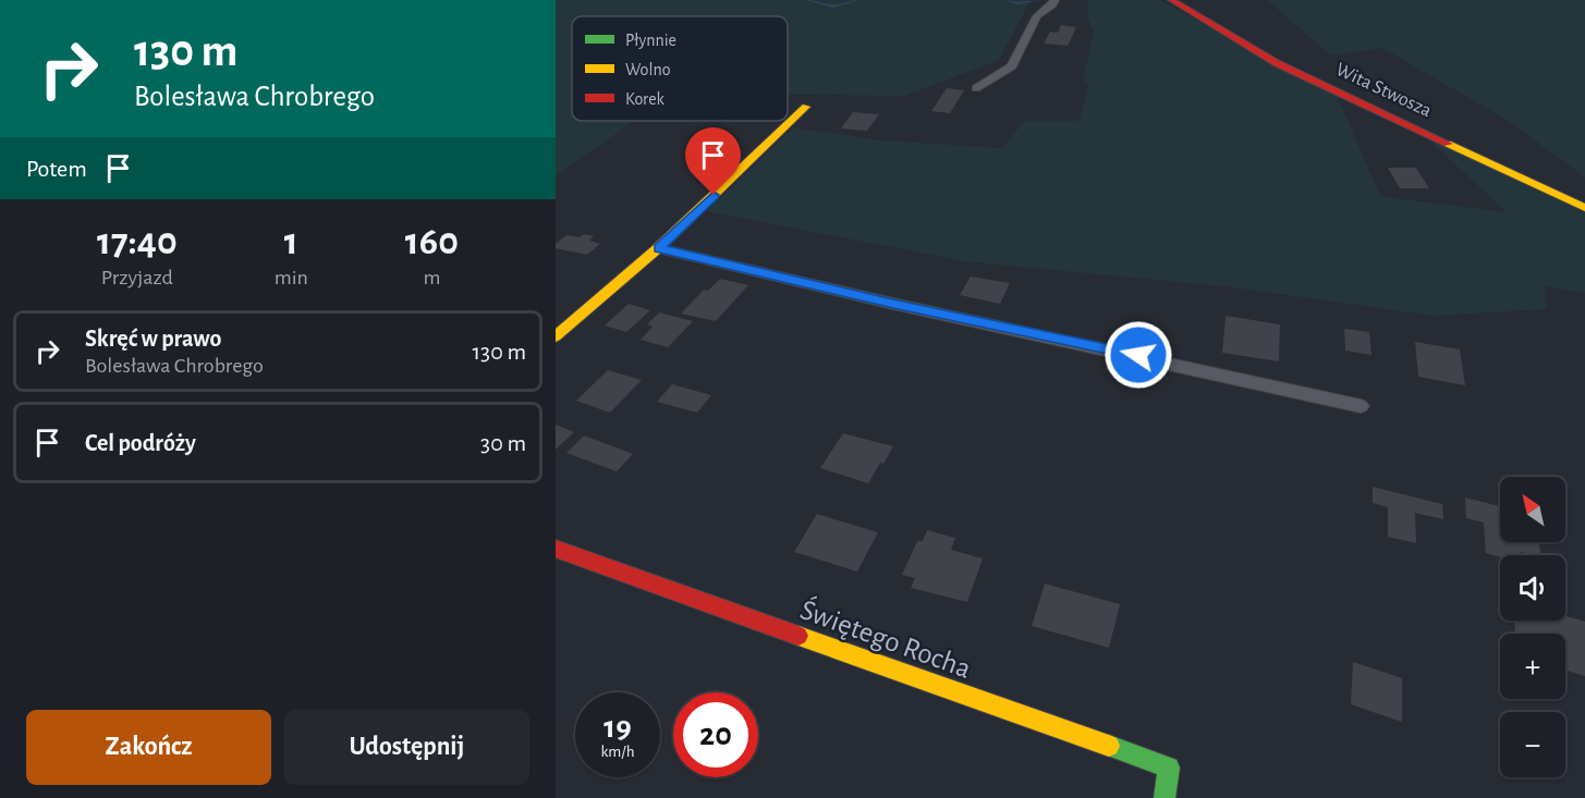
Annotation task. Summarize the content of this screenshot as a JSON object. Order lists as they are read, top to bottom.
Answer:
{
  "streets": {
    "street": ["Wita Stwosza", "Świętego Rocha"]
  },
  "legend": ["Płynnie", "Wolno", "Korek"],
  "north": "top left",
  "page": {
    "turn": ["130 m", "Bolesława Chrobrego"],
    "then": "Potem",
    "eta": [
      "17:40",
      "Przyjazd",
      "1",
      "min",
      "160",
      "m"
    ],
    "list": [
      {
        "name": "Skręć w prawo",
        "note": "Bolesława Chrobrego",
        "value": "130 m"
      },
      {
        "name": "Cel podróży",
        "value": "30 m"
      }
    ],
    "map_buttons": ["+", "−"],
    "speed": "19 km/h",
    "limit": "20",
    "buttons": ["Zakończ", "Udostępnij"]
  }
}
